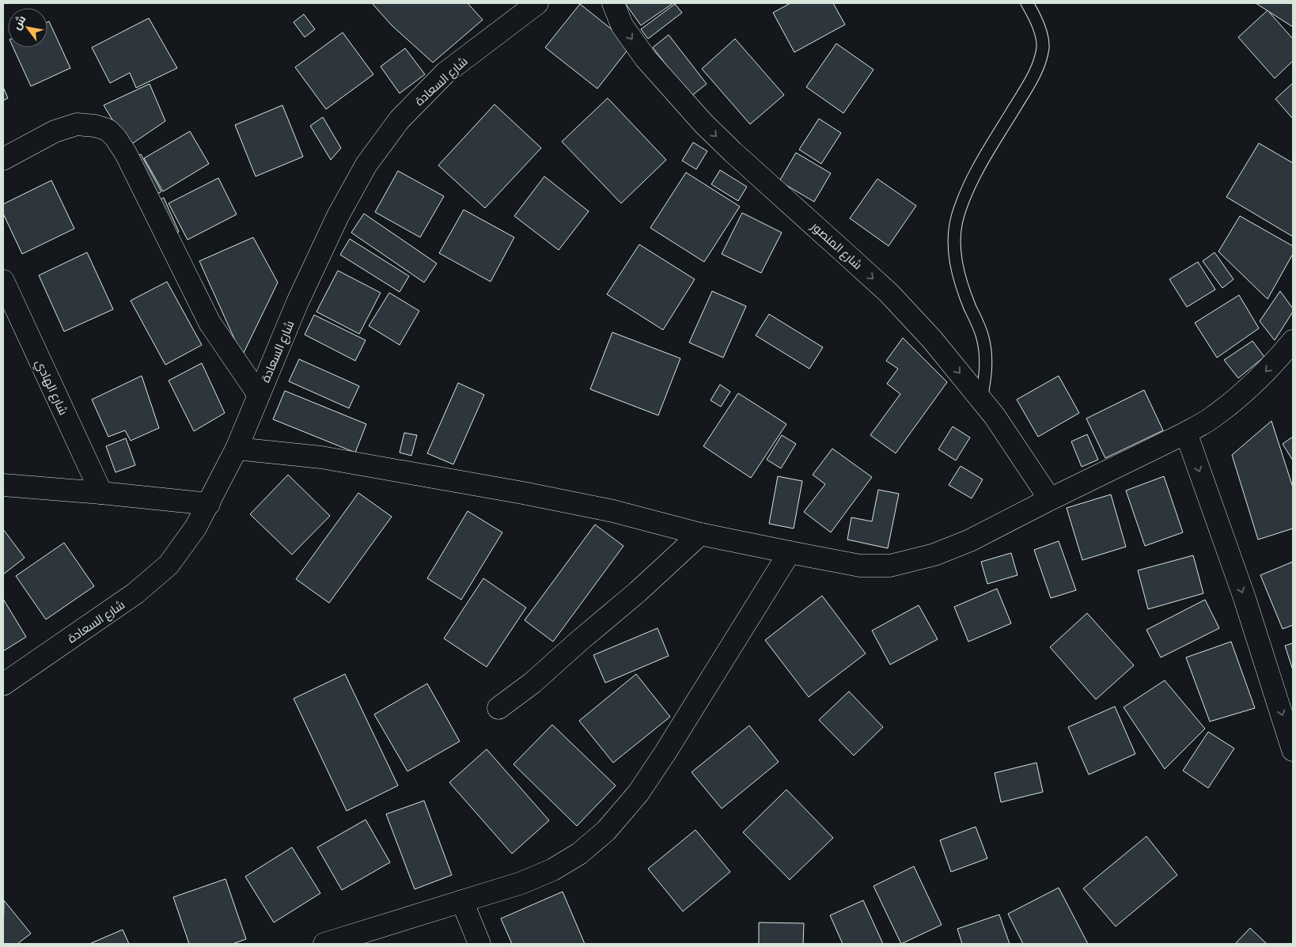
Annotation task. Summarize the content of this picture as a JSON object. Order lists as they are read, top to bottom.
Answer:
{
  "streets": {
    "street": ["شارع السعادة", "شارع المنصور", "شارع الهادي"]
  },
  "one_way": ["شارع المنصور"],
  "north": "top left"
}
